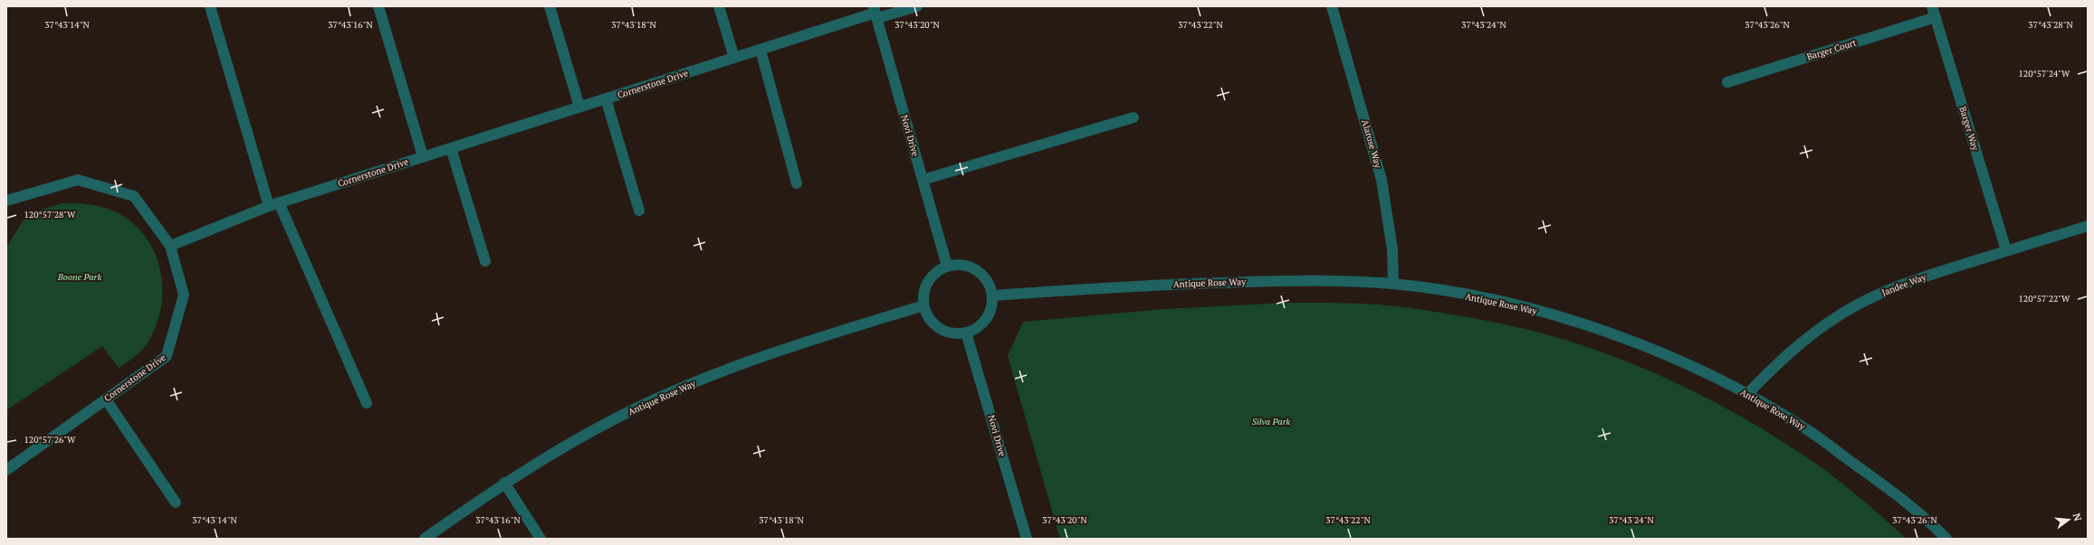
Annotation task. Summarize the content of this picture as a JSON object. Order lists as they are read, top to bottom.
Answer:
{
  "streets": {
    "street": [
      "Barger Court",
      "Cornerstone Drive",
      "Barger Way",
      "Novi Drive",
      "Alarose Way",
      "Antique Rose Way",
      "Jandee Way"
    ]
  },
  "crossings": [
    ["Barger Court", "Barger Way"],
    ["Cornerstone Drive", "Novi Drive"],
    ["Barger Way", "Jandee Way"],
    ["Novi Drive", "Antique Rose Way"],
    ["Alarose Way", "Antique Rose Way"],
    ["Antique Rose Way", "Jandee Way"]
  ],
  "parks": ["Boone Park", "Silva Park"],
  "north": "right",
  "coordinates": [
    "37°43'14\"N",
    "37°43'16\"N",
    "37°43'18\"N",
    "37°43'20\"N",
    "37°43'22\"N",
    "37°43'24\"N",
    "37°43'26\"N",
    "37°43'28\"N",
    "120°57'24\"W",
    "120°57'28\"W",
    "120°57'22\"W",
    "120°57'26\"W"
  ]
}
